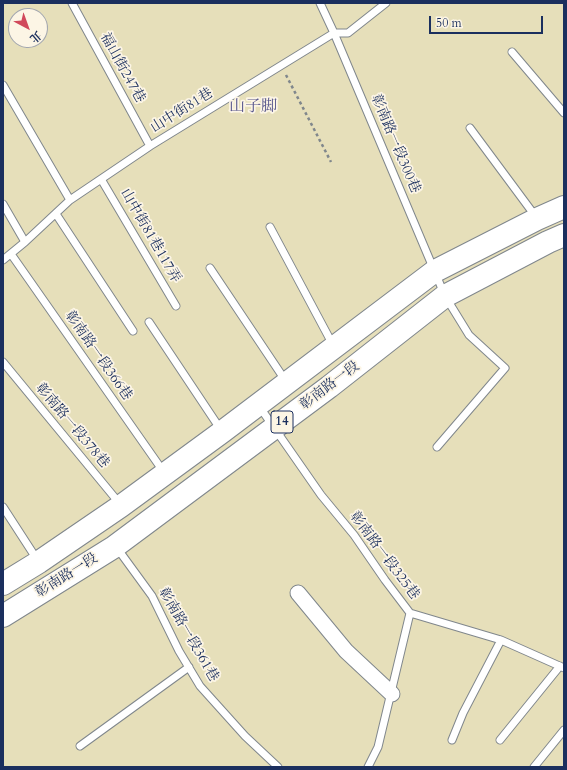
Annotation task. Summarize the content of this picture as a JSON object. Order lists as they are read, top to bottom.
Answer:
{
  "streets": {
    "main road": ["彰南路一段", "14"],
    "lane": [
      "福山街247巷",
      "山中街81巷",
      "彰南路一段300巷",
      "山中街81巷117弄",
      "彰南路一段366巷",
      "彰南路一段378巷",
      "彰南路一段325巷",
      "彰南路一段361巷"
    ]
  },
  "crossings": [
    ["福山街247巷", "山中街81巷"],
    ["山中街81巷", "彰南路一段300巷"],
    ["山中街81巷", "山中街81巷117弄"],
    ["山中街81巷", "彰南路一段366巷"],
    ["彰南路一段300巷", "彰南路一段"],
    ["彰南路一段366巷", "彰南路一段"],
    ["彰南路一段", "彰南路一段378巷"],
    ["彰南路一段", "彰南路一段325巷"],
    ["彰南路一段", "彰南路一段361巷"]
  ],
  "districts": ["山子脚"],
  "scale_bar": "50 m",
  "north": "bottom right"
}
